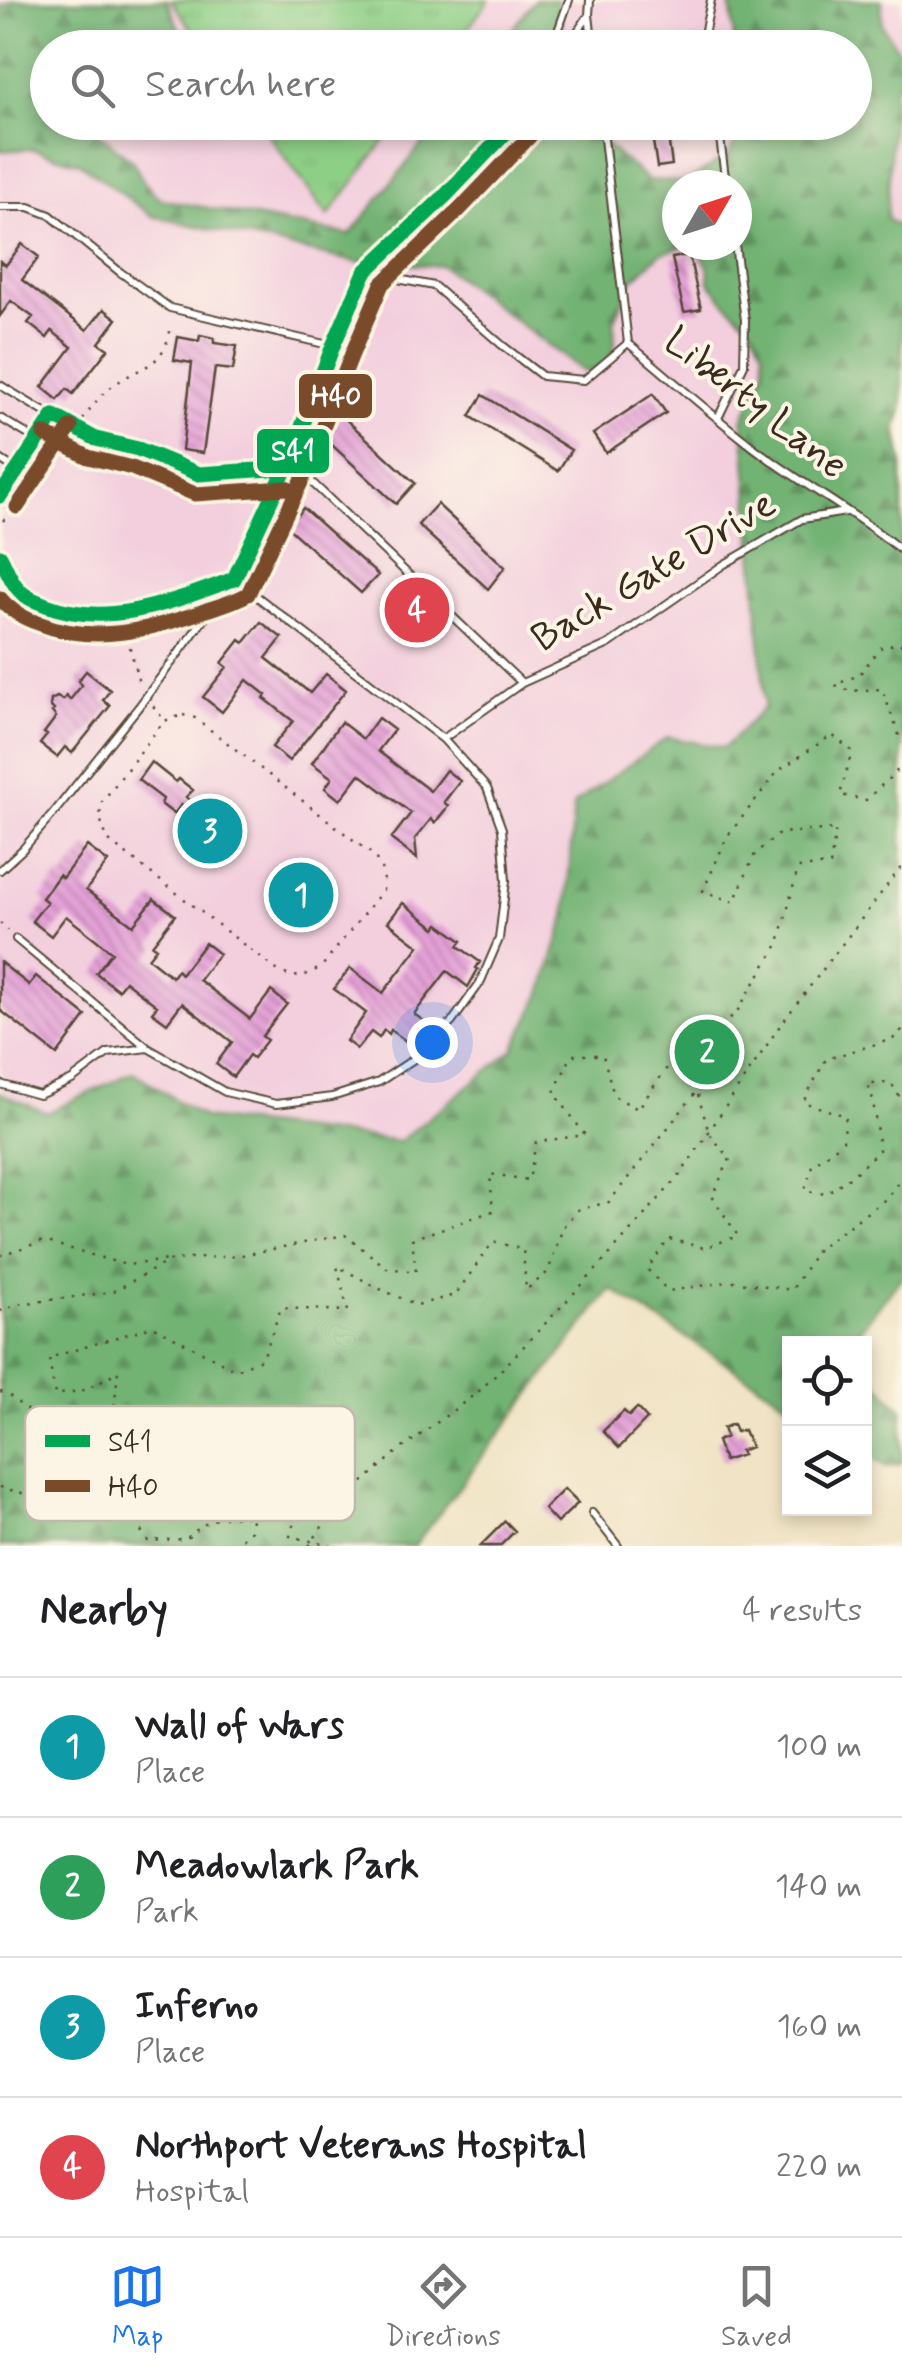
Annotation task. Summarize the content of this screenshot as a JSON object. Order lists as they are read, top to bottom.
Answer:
{
  "streets": {
    "lane": ["Liberty Lane", "Back Gate Drive"]
  },
  "crossings": [
    ["Liberty Lane", "Back Gate Drive"]
  ],
  "lines": ["transit line S41", "transit line H40"],
  "legend": ["S41", "H40"],
  "north": "top right",
  "page": {
    "search": "Search here",
    "pins": [
      "4",
      "3",
      "1",
      "2"
    ],
    "heading": ["Nearby", "4 results"],
    "list": [
      {
        "mark": "1",
        "name": "Wall of Wars",
        "note": "Place",
        "value": "100 m"
      },
      {
        "mark": "2",
        "name": "Meadowlark Park",
        "note": "Park",
        "value": "140 m"
      },
      {
        "mark": "3",
        "name": "Inferno",
        "note": "Place",
        "value": "160 m"
      },
      {
        "mark": "4",
        "name": "Northport Veterans Hospital",
        "note": "Hospital",
        "value": "220 m"
      }
    ],
    "nav": ["Map", "Directions", "Saved"]
  }
}
